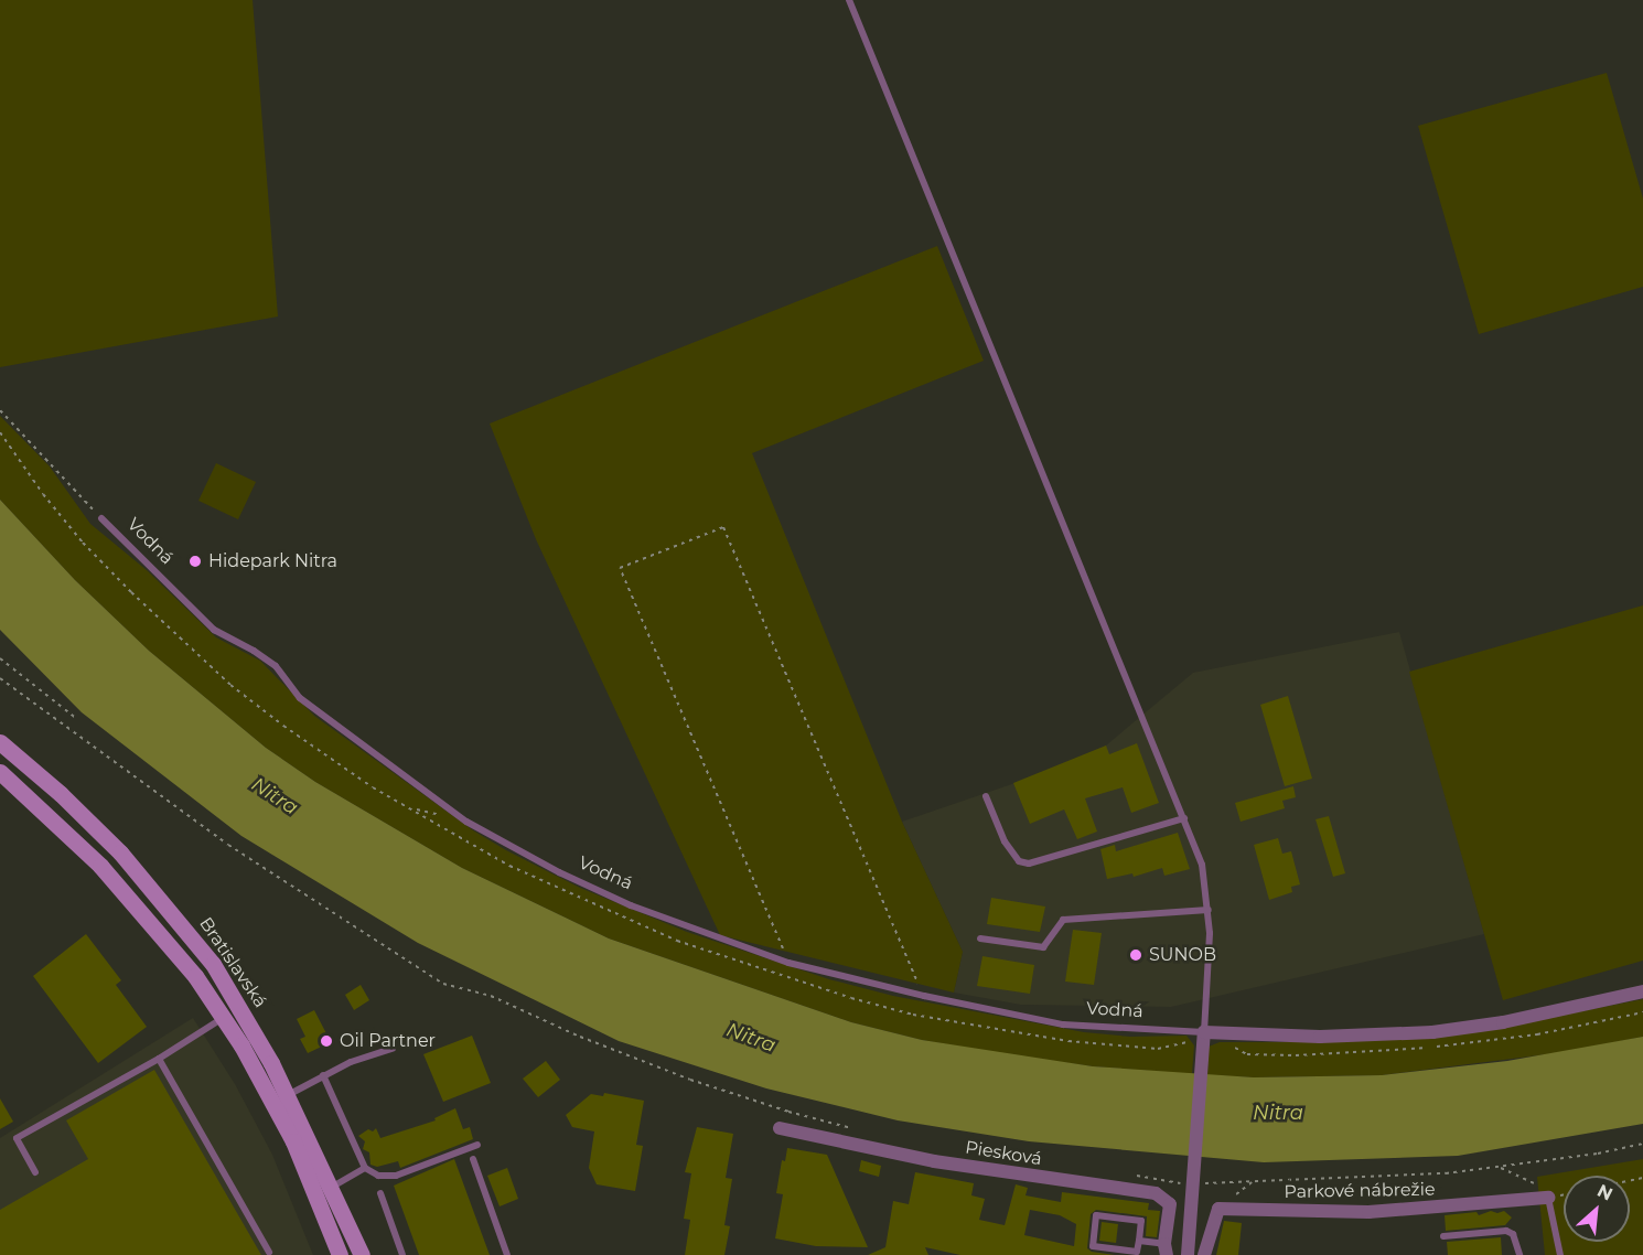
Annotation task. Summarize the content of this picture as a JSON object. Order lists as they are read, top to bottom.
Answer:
{
  "streets": {
    "main road": ["Bratislavská"],
    "street": ["Piesková", "Parkové nábrežie"],
    "lane": ["Vodná"]
  },
  "water": ["Nitra"],
  "places": ["Hidepark Nitra", "SUNOB", "Oil Partner"],
  "north": "top right"
}
